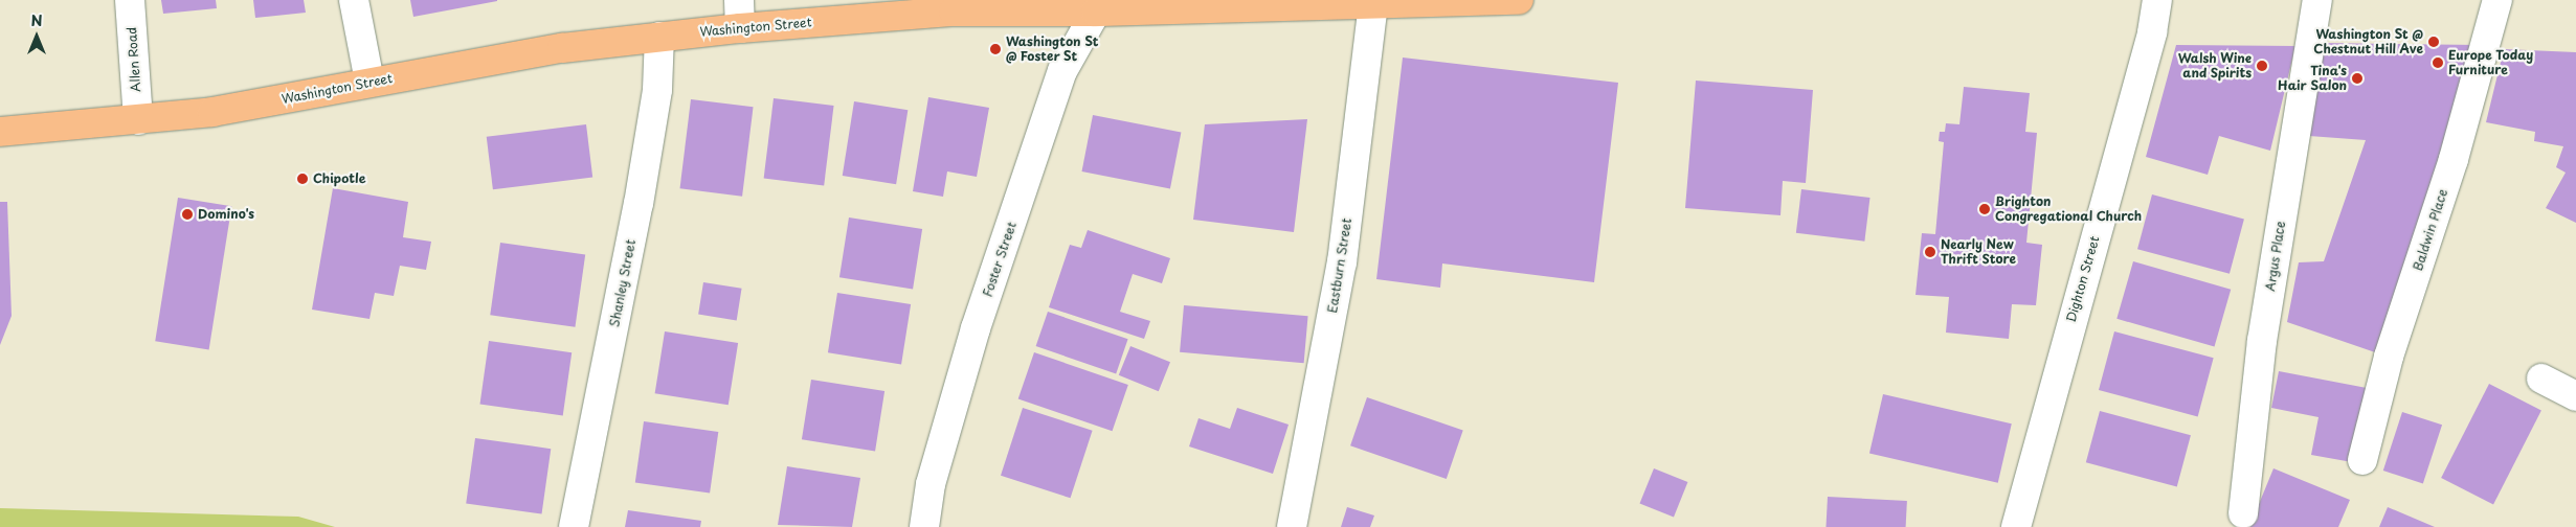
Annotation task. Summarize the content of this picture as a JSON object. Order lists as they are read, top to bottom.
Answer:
{
  "streets": {
    "main road": ["Washington Street"],
    "street": [
      "Allen Road",
      "Baldwin Place",
      "Argus Place",
      "Foster Street",
      "Eastburn Street",
      "Dighton Street",
      "Shanley Street"
    ]
  },
  "crossings": [
    ["Washington Street", "Allen Road"],
    ["Washington Street", "Foster Street"],
    ["Washington Street", "Eastburn Street"],
    ["Washington Street", "Shanley Street"]
  ],
  "places": [
    "Washington St @ Chestnut Hill Ave",
    "Washington St @ Foster St",
    "Europe Today Furniture",
    "Walsh Wine and Spirits",
    "Tina's Hair Salon",
    "Chipotle",
    "Brighton Congregational Church",
    "Domino's",
    "Nearly New Thrift Store"
  ],
  "north": "top"
}
